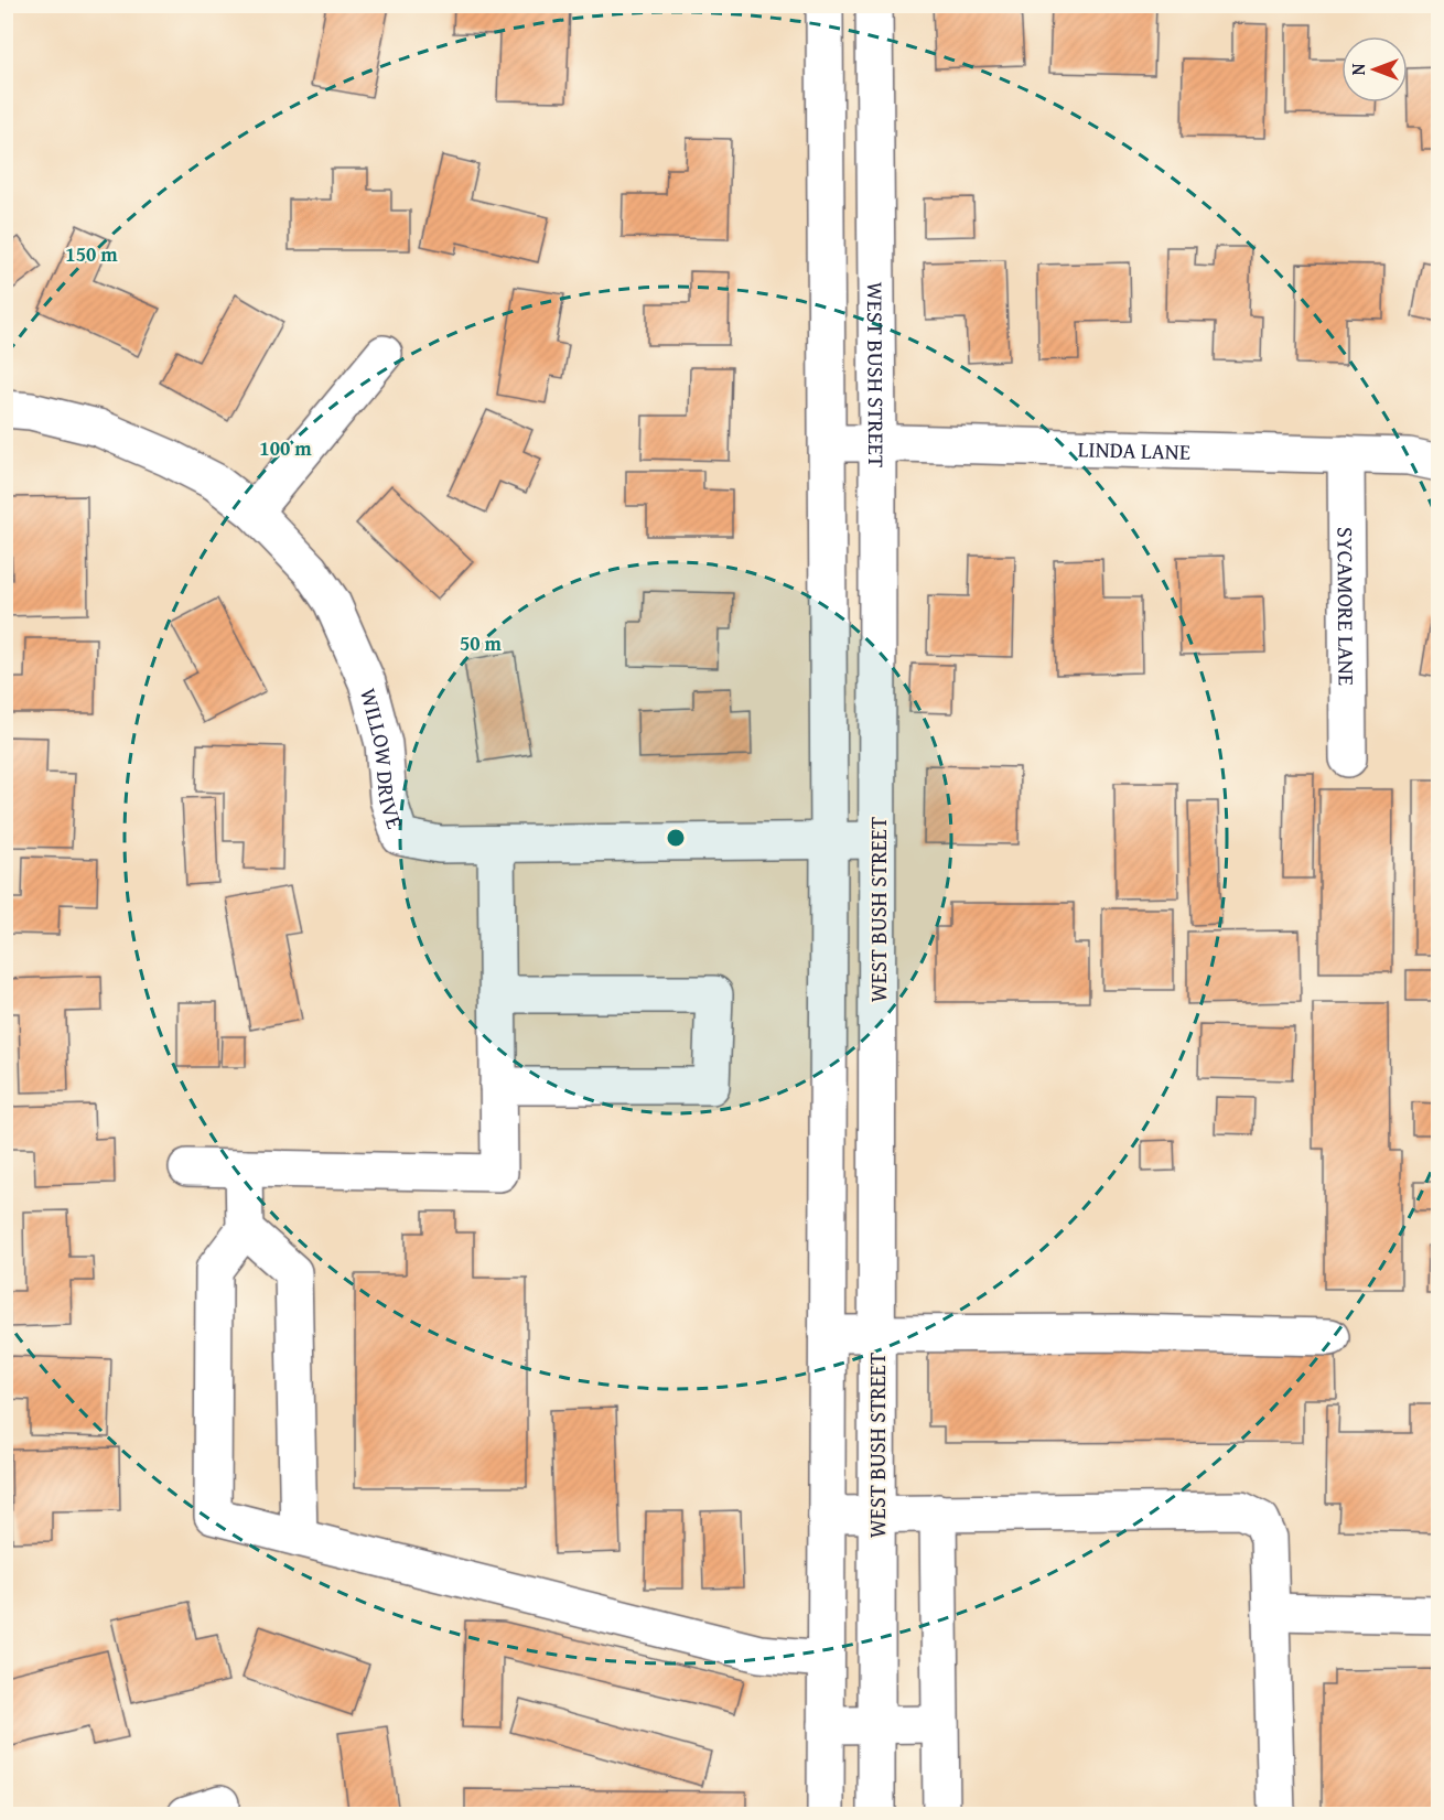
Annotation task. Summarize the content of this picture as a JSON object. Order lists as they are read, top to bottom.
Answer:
{
  "streets": {
    "main road": [
      "WEST BUSH STREET",
      "LINDA LANE",
      "SYCAMORE LANE",
      "WILLOW DRIVE"
    ]
  },
  "crossings": [
    ["WEST BUSH STREET", "LINDA LANE"],
    ["WEST BUSH STREET", "WILLOW DRIVE"],
    ["LINDA LANE", "SYCAMORE LANE"]
  ],
  "north": "left",
  "rings": ["150 m", "100 m", "50 m"]
}
